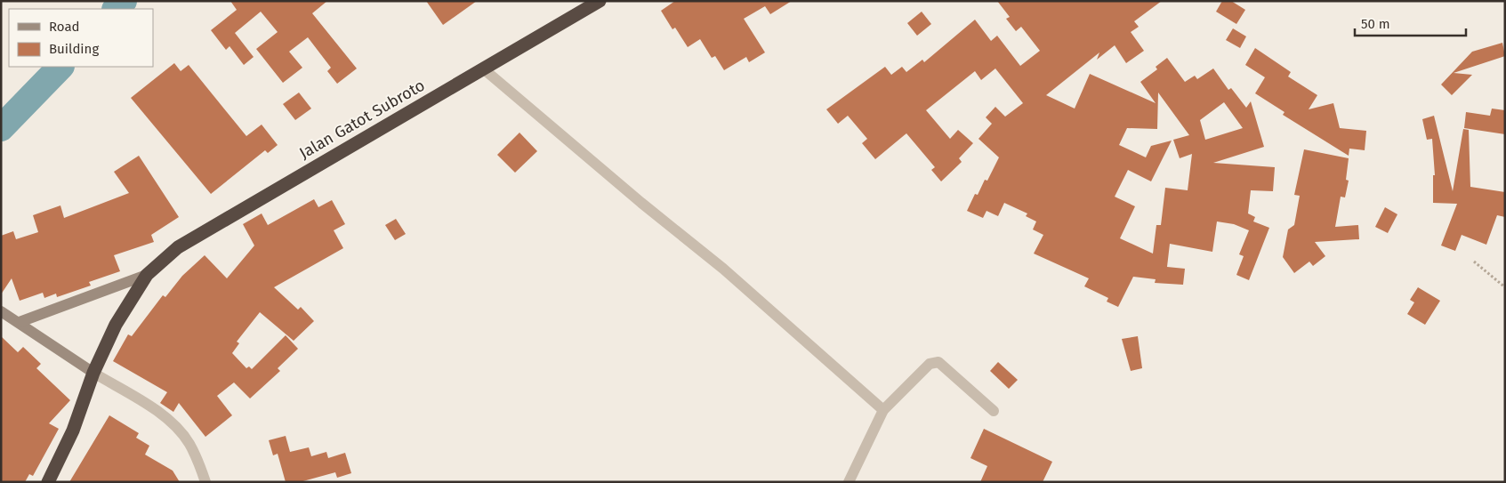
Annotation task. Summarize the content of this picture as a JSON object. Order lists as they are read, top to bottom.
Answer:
{
  "streets": {
    "highway": ["Jalan Gatot Subroto"]
  },
  "legend": ["Road", "Building"],
  "scale_bar": "50 m"
}
